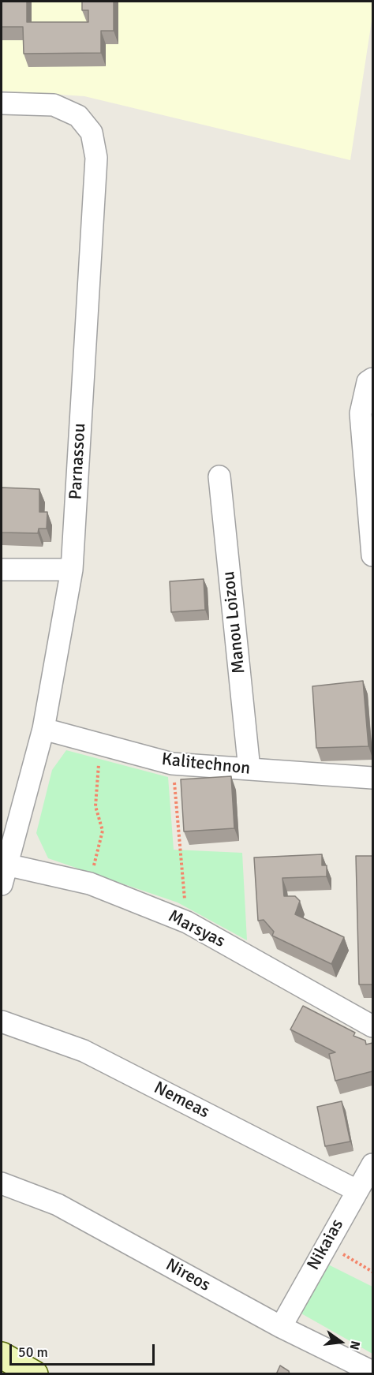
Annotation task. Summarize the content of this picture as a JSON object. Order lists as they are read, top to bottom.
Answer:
{
  "streets": {
    "street": [
      "Parnassou",
      "Manou Loizou",
      "Kalitechnon",
      "Marsyas",
      "Nemeas",
      "Nikaias",
      "Nireos"
    ]
  },
  "crossings": [
    ["Parnassou", "Kalitechnon"],
    ["Parnassou", "Marsyas"],
    ["Manou Loizou", "Kalitechnon"],
    ["Nemeas", "Nikaias"],
    ["Nikaias", "Nireos"]
  ],
  "scale_bar": "50 m",
  "north": "right"
}
